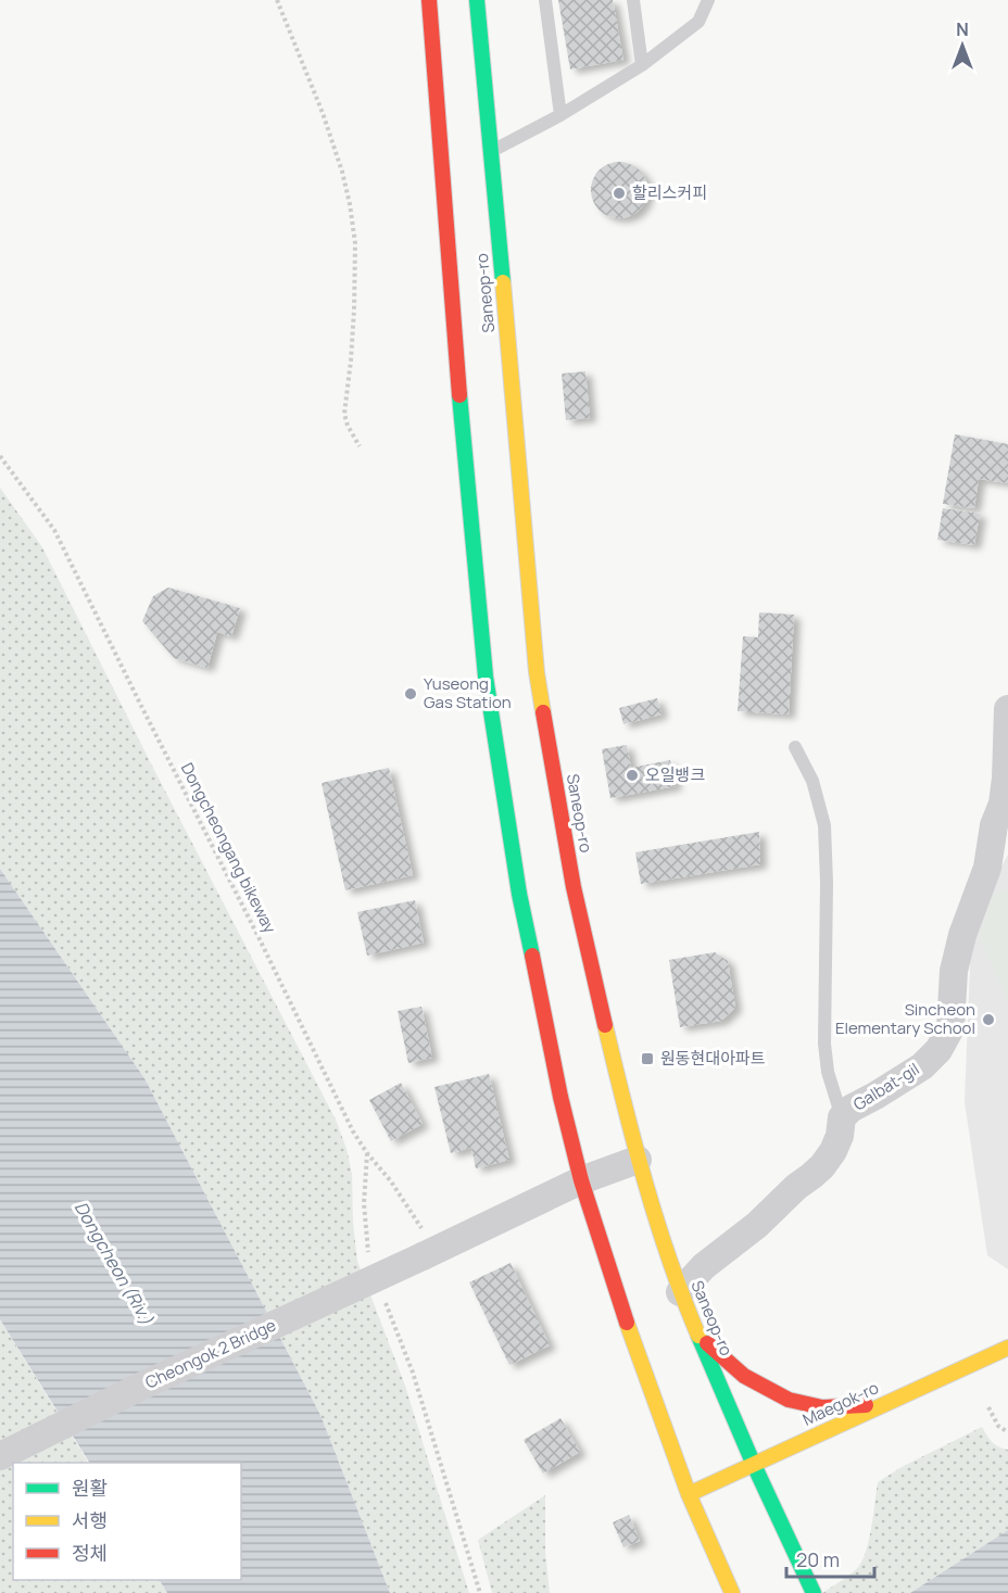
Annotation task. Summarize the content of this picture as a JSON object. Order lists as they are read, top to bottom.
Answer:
{
  "streets": {
    "main road": ["Saneop-ro", "Maegok-ro"],
    "street": ["Galbat-gil", "Cheongok 2 Bridge"],
    "path": ["Dongcheongang bikeway"]
  },
  "crossings": [
    ["Saneop-ro", "Galbat-gil"],
    ["Saneop-ro", "Cheongok 2 Bridge"],
    ["Saneop-ro", "Maegok-ro"],
    ["Dongcheongang bikeway", "Cheongok 2 Bridge"]
  ],
  "water": ["Dongcheon (Riv.)"],
  "places": {
    "other": [
      "할리스커피",
      "Yuseong Gas Station",
      "오일뱅크",
      "Sincheon Elementary School"
    ],
    "transit": ["원동현대아파트"]
  },
  "legend": ["원활", "서행", "정체"],
  "scale_bar": "20 m",
  "north": "top"
}
